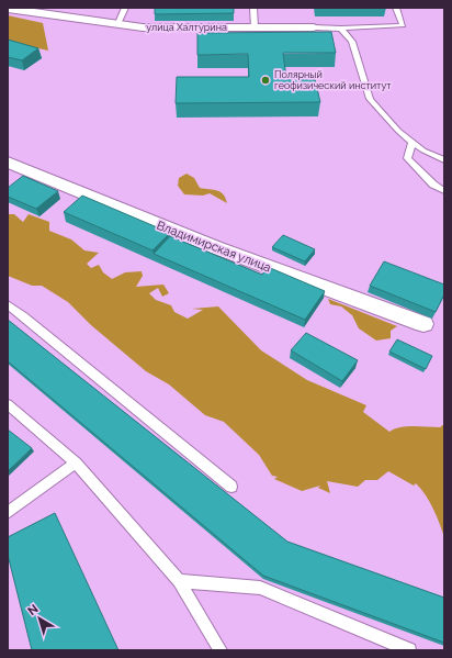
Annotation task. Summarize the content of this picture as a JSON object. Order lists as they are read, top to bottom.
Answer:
{
  "streets": {
    "street": ["улица Халтурина", "Владимирская улица"]
  },
  "places": ["Полярный геофизический институт"],
  "north": "top left"
}
